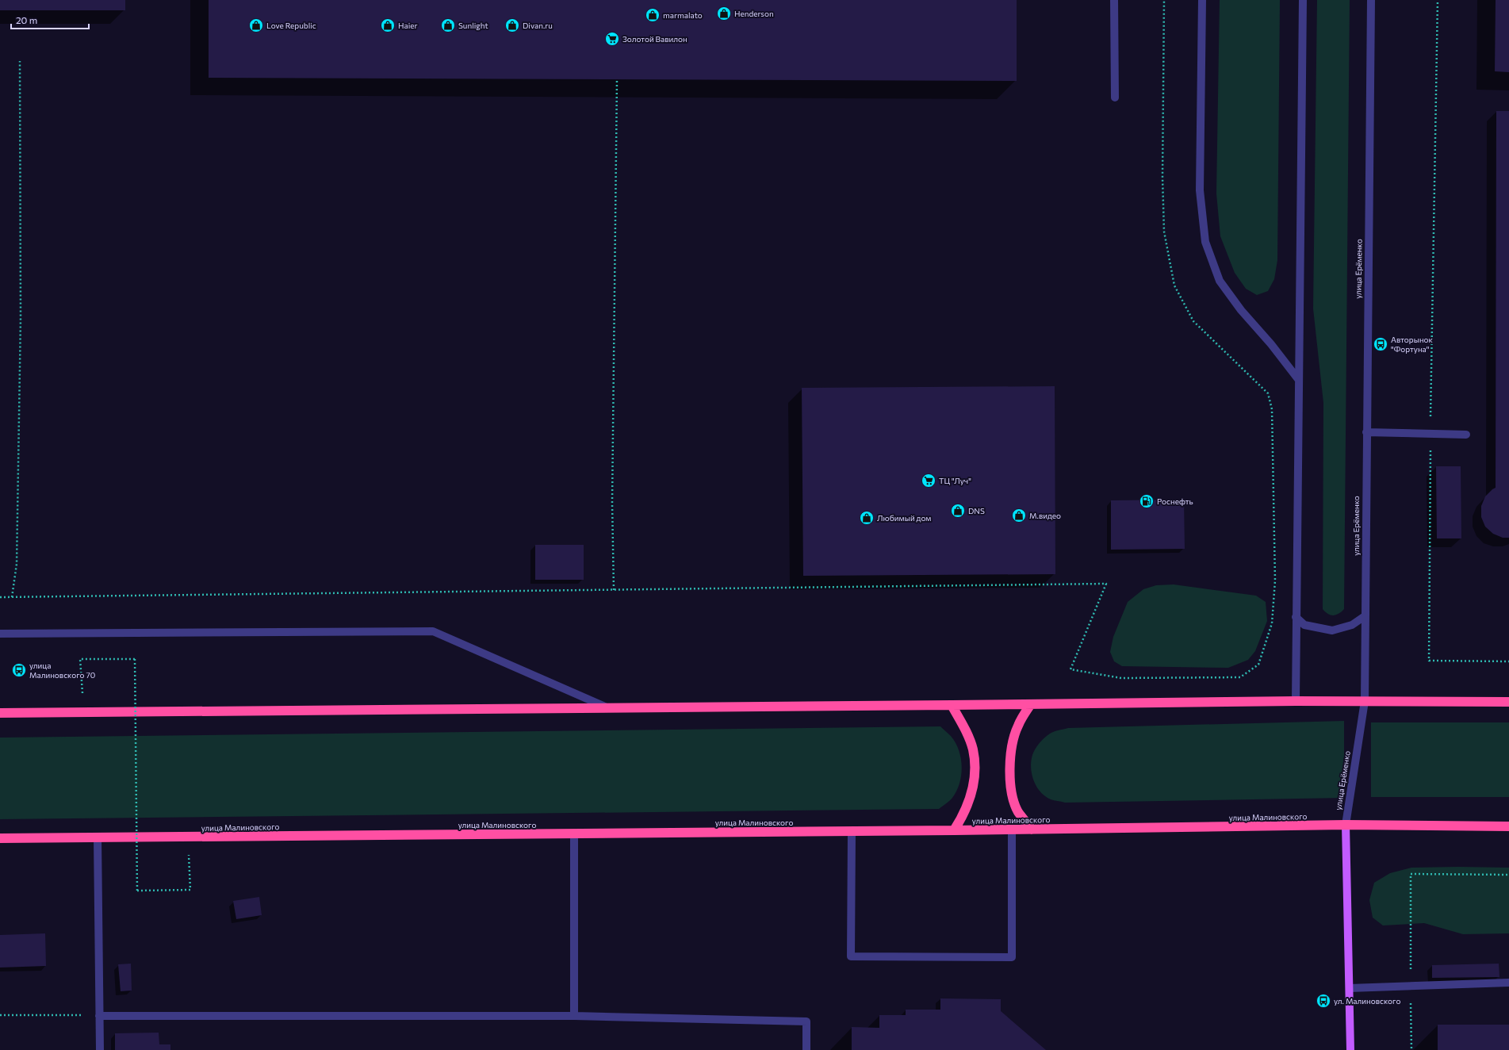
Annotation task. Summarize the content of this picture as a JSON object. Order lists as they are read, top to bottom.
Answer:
{
  "streets": {
    "highway": ["улица Малиновского"],
    "main road": ["улица Ерёменко"]
  },
  "crossings": [
    ["улица Ерёменко", "улица Малиновского"]
  ],
  "places": {
    "shop": [
      "Henderson",
      "marmalato",
      "Love Republic",
      "Haier",
      "Sunlight",
      "Divan.ru",
      "DNS",
      "М.видео",
      "Любимый дом"
    ],
    "supermarket": ["Золотой Вавилон", "ТЦ \"Луч\""],
    "bus stop": ["Авторынок \"Фортуна\"", "улица Малиновского 70", "ул. Малиновского"],
    "fuel station": ["Роснефть"]
  },
  "scale_bar": "20 m"
}
